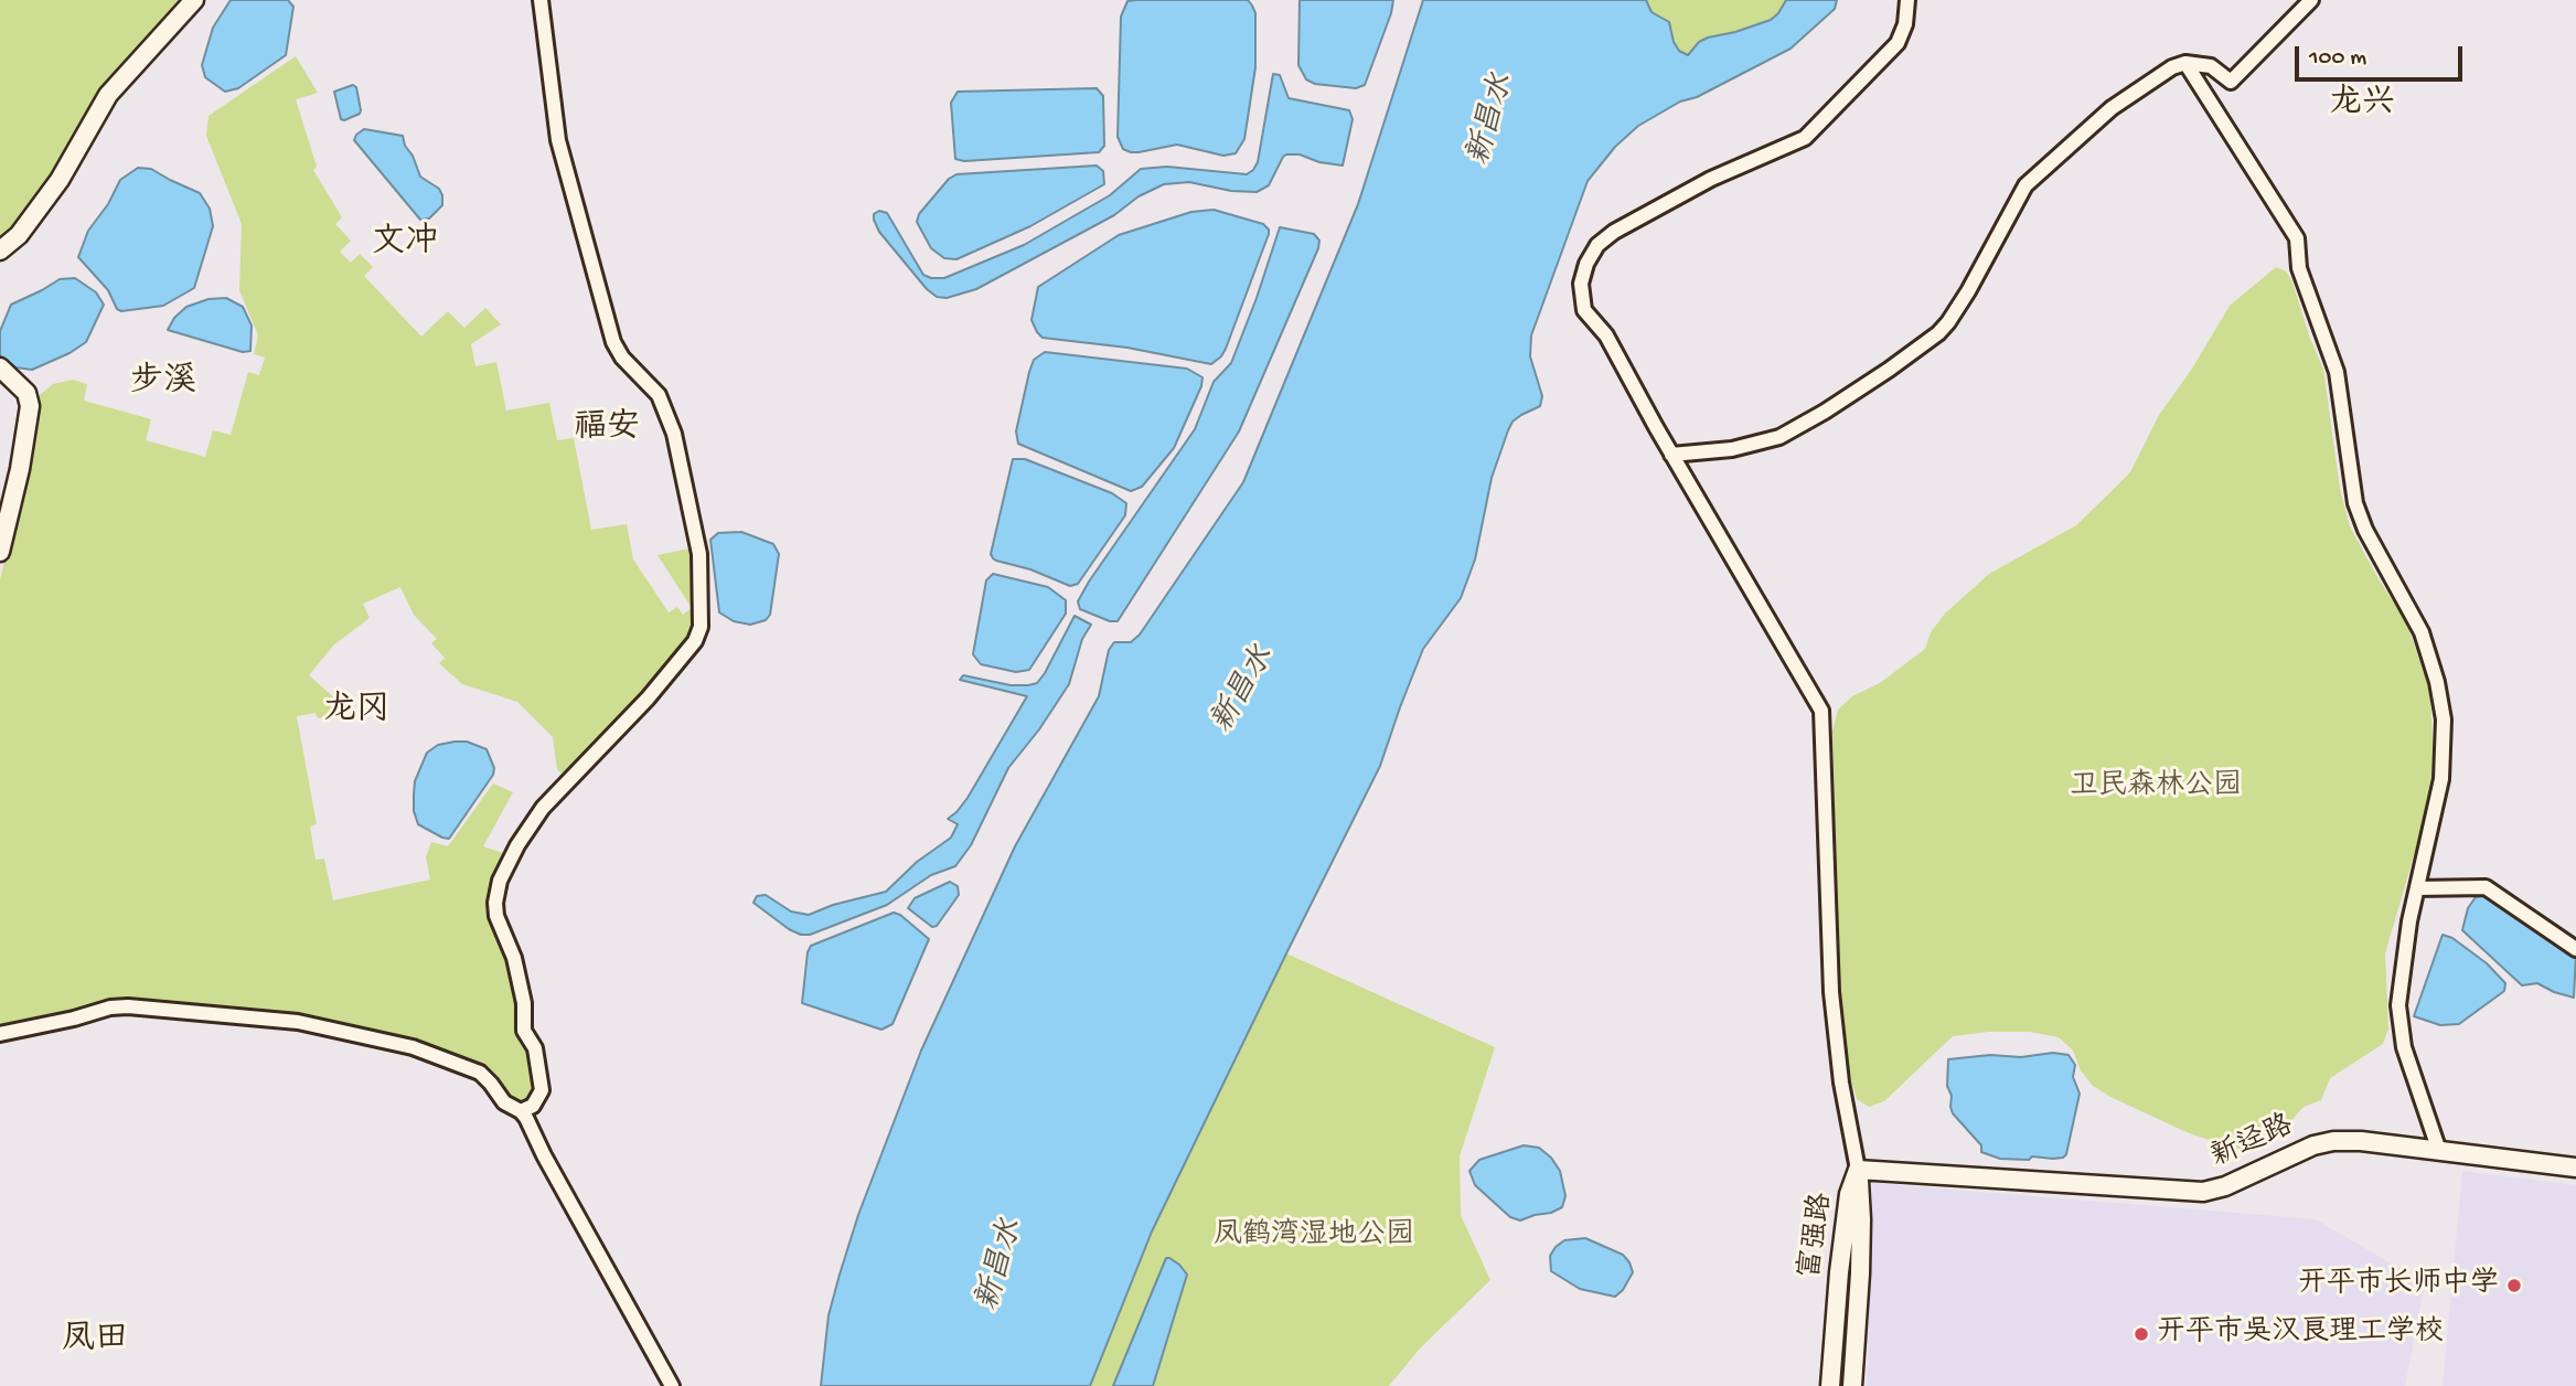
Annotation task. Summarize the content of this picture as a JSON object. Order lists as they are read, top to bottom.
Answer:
{
  "streets": {
    "street": ["新迳路", "富强路"]
  },
  "crossings": [
    ["新迳路", "富强路"]
  ],
  "districts": [
    "龙兴",
    "文冲",
    "步溪",
    "福安",
    "龙冈",
    "凤田"
  ],
  "water": ["新昌水"],
  "parks": ["卫民森林公园", "凤鹤湾湿地公园"],
  "places": ["开平市长师中学", "开平市吴汉良理工学校"],
  "scale_bar": "100 m"
}
